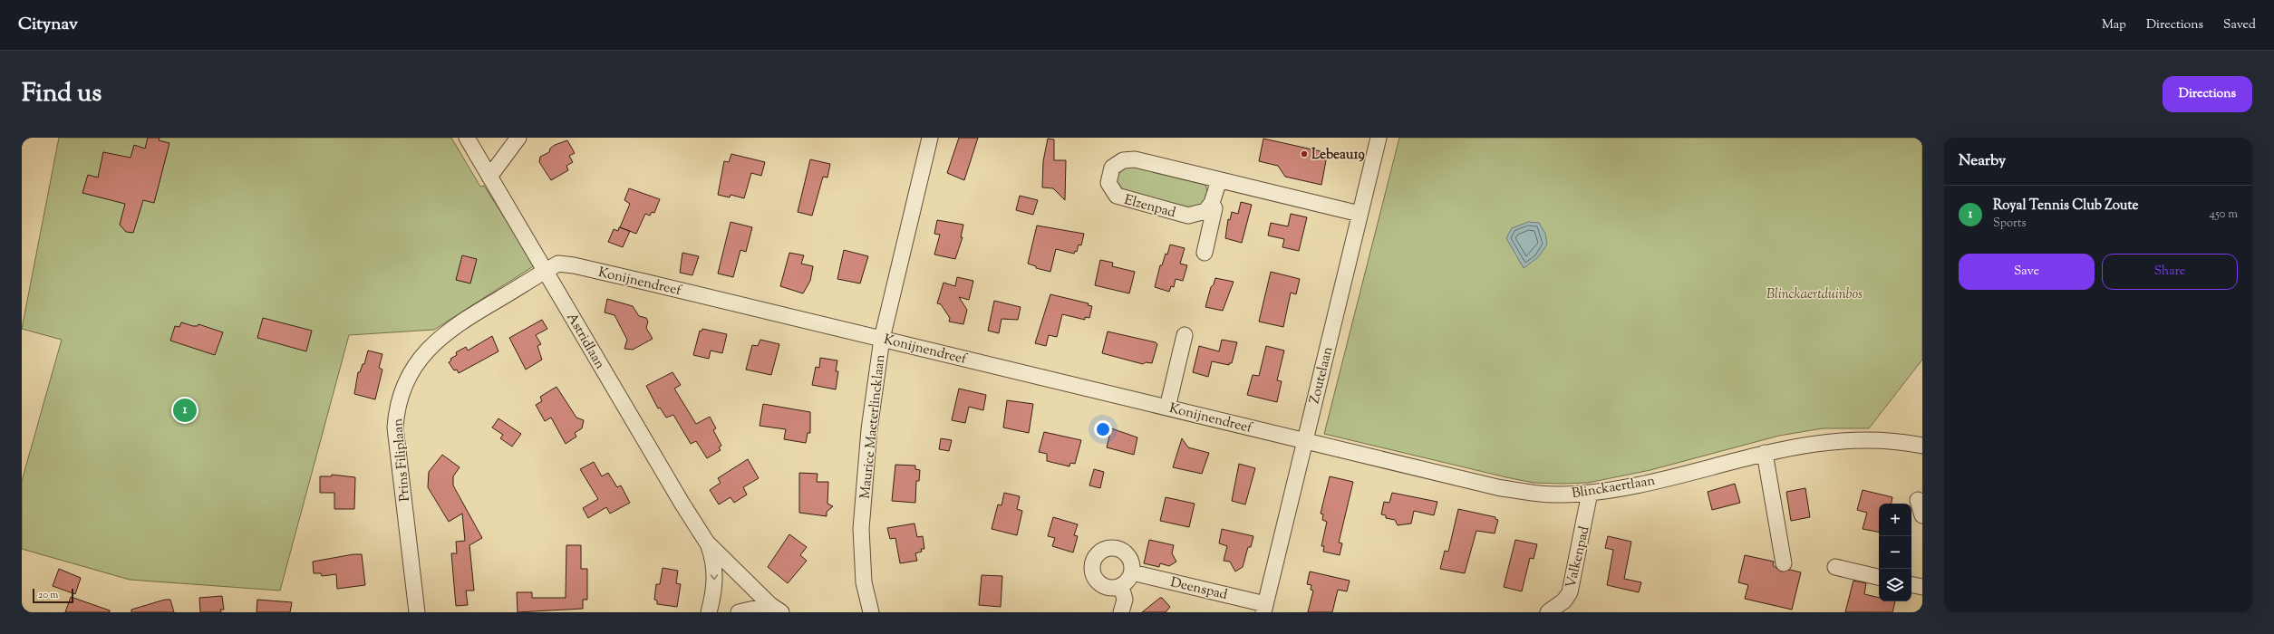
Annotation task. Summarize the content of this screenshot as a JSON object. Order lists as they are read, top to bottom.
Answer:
{
  "streets": {
    "street": [
      "Elzenpad",
      "Konijnendreef",
      "Astridlaan",
      "Zoutelaan",
      "Maurice Maeterlincklaan",
      "Prins Filiplaan",
      "Blinckaertlaan",
      "Valkenpad",
      "Deenspad"
    ]
  },
  "crossings": [
    ["Elzenpad", "Zoutelaan"],
    ["Konijnendreef", "Astridlaan"],
    ["Konijnendreef", "Zoutelaan"],
    ["Konijnendreef", "Maurice Maeterlincklaan"],
    ["Konijnendreef", "Prins Filiplaan"],
    ["Konijnendreef", "Blinckaertlaan"],
    ["Astridlaan", "Prins Filiplaan"],
    ["Zoutelaan", "Blinckaertlaan"],
    ["Zoutelaan", "Deenspad"],
    ["Blinckaertlaan", "Valkenpad"]
  ],
  "parks": ["Blinckaertduinbos"],
  "places": ["Lebeau19"],
  "scale_bar": "20 m",
  "page": {
    "header": "Citynav",
    "nav": ["Map", "Directions", "Saved"],
    "title": "Find us",
    "buttons": [
      "Directions",
      ["Save", "Share"]
    ],
    "heading": "Nearby",
    "list": [
      {
        "mark": "1",
        "name": "Royal Tennis Club Zoute",
        "note": "Sports",
        "value": "450 m"
      }
    ],
    "pins": "1",
    "map_buttons": ["+", "−"],
    "scale": "20 m"
  }
}
